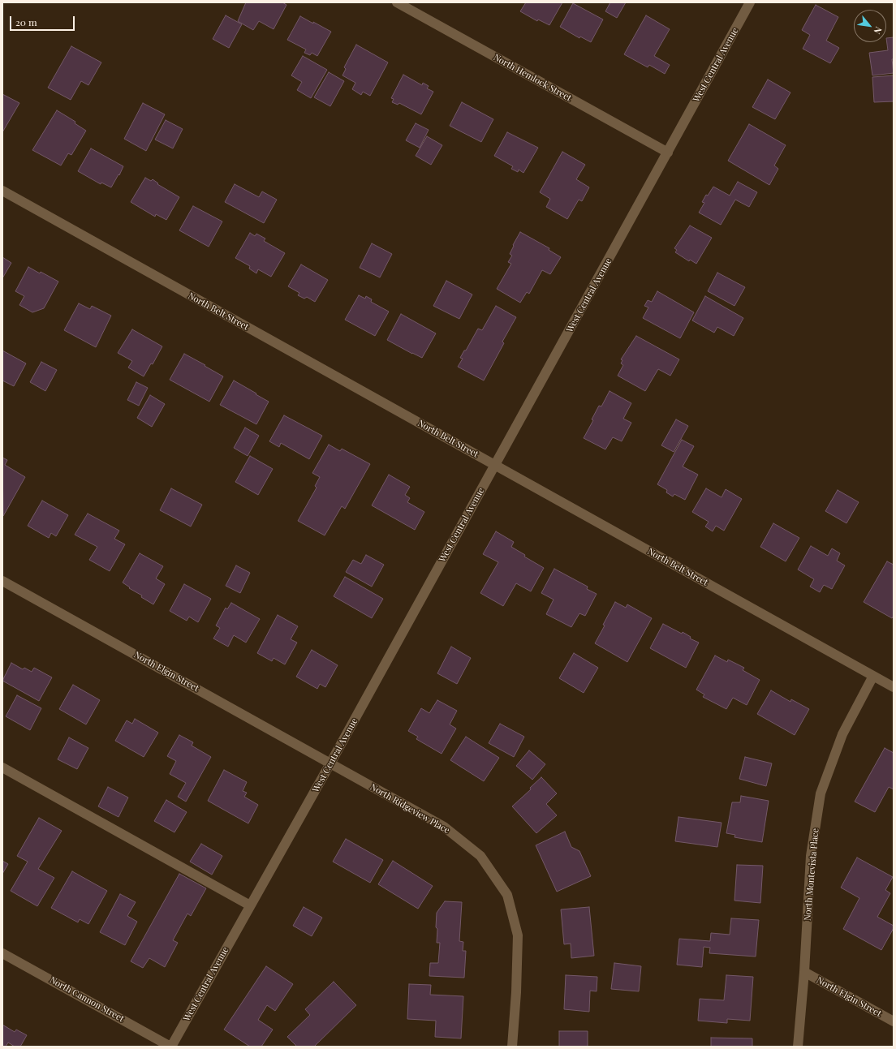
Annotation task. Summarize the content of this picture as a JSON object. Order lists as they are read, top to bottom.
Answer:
{
  "streets": {
    "street": [
      "West Central Avenue",
      "North Hemlock Street",
      "North Belt Street",
      "North Elgin Street",
      "North Ridgeview Place",
      "North Montevista Place",
      "North Cannon Street"
    ]
  },
  "crossings": [
    ["West Central Avenue", "North Hemlock Street"],
    ["West Central Avenue", "North Belt Street"],
    ["West Central Avenue", "North Elgin Street"],
    ["West Central Avenue", "North Ridgeview Place"],
    ["West Central Avenue", "North Cannon Street"],
    ["North Belt Street", "North Montevista Place"],
    ["North Elgin Street", "North Ridgeview Place"],
    ["North Elgin Street", "North Montevista Place"]
  ],
  "scale_bar": "20 m",
  "north": "bottom right"
}
